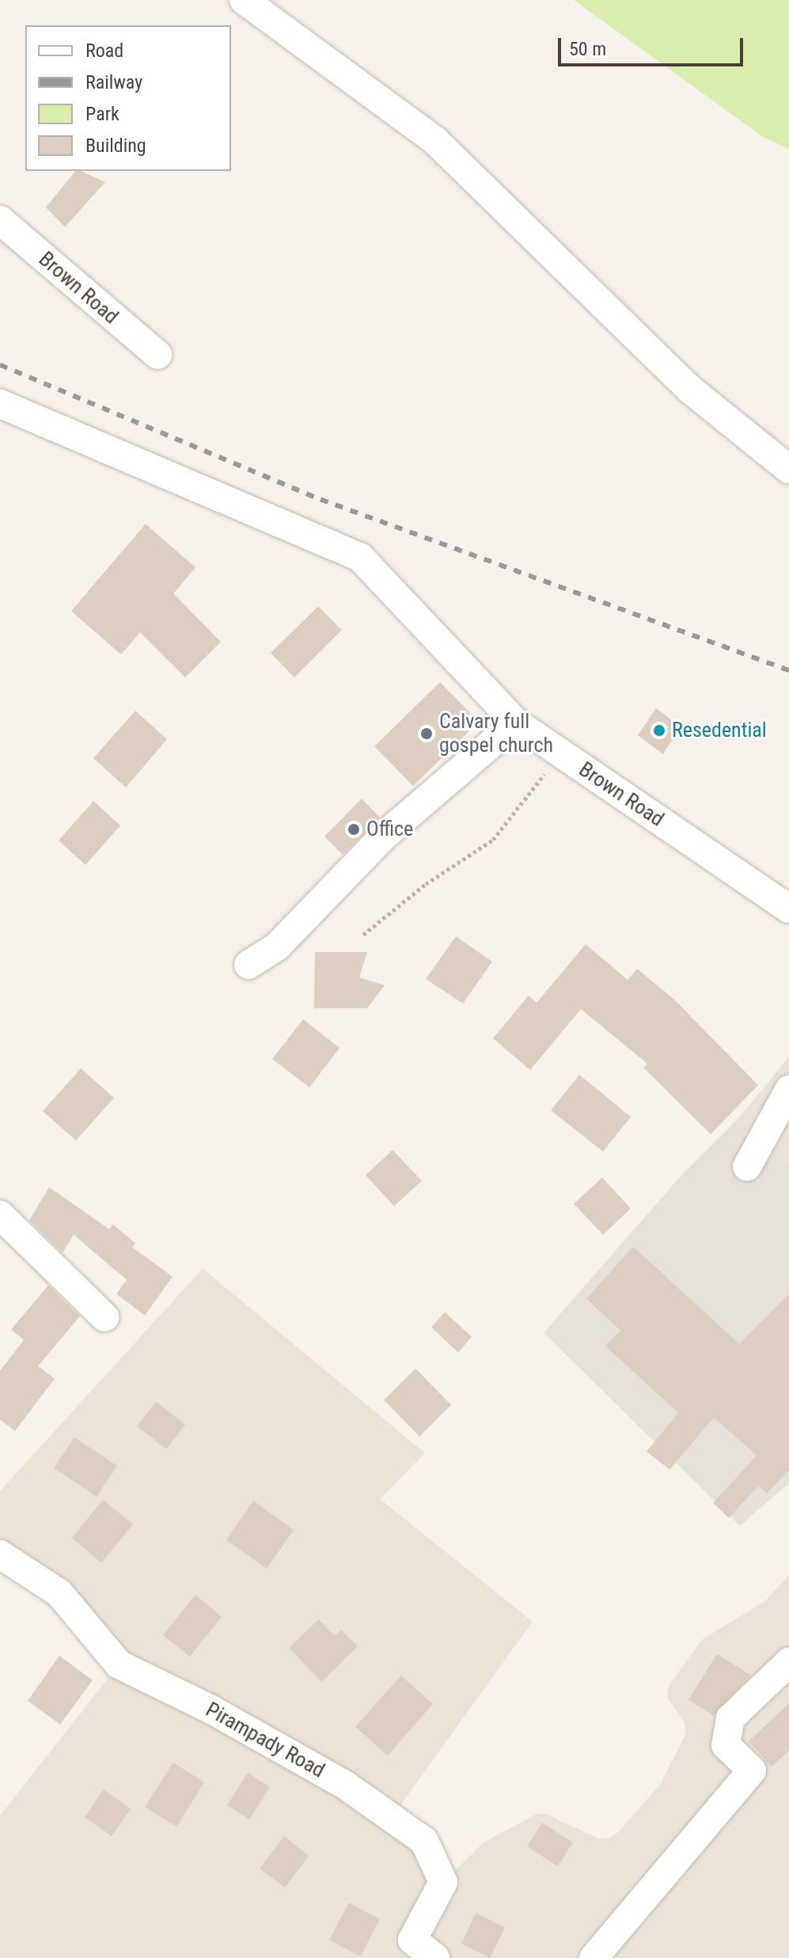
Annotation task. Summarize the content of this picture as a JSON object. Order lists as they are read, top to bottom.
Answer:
{
  "streets": {
    "street": ["Brown Road", "Pirampady Road"]
  },
  "places": ["Resedential", "Calvary full gospel church", "Office"],
  "legend": [
    "Road",
    "Railway",
    "Park",
    "Building"
  ],
  "scale_bar": "50 m"
}
